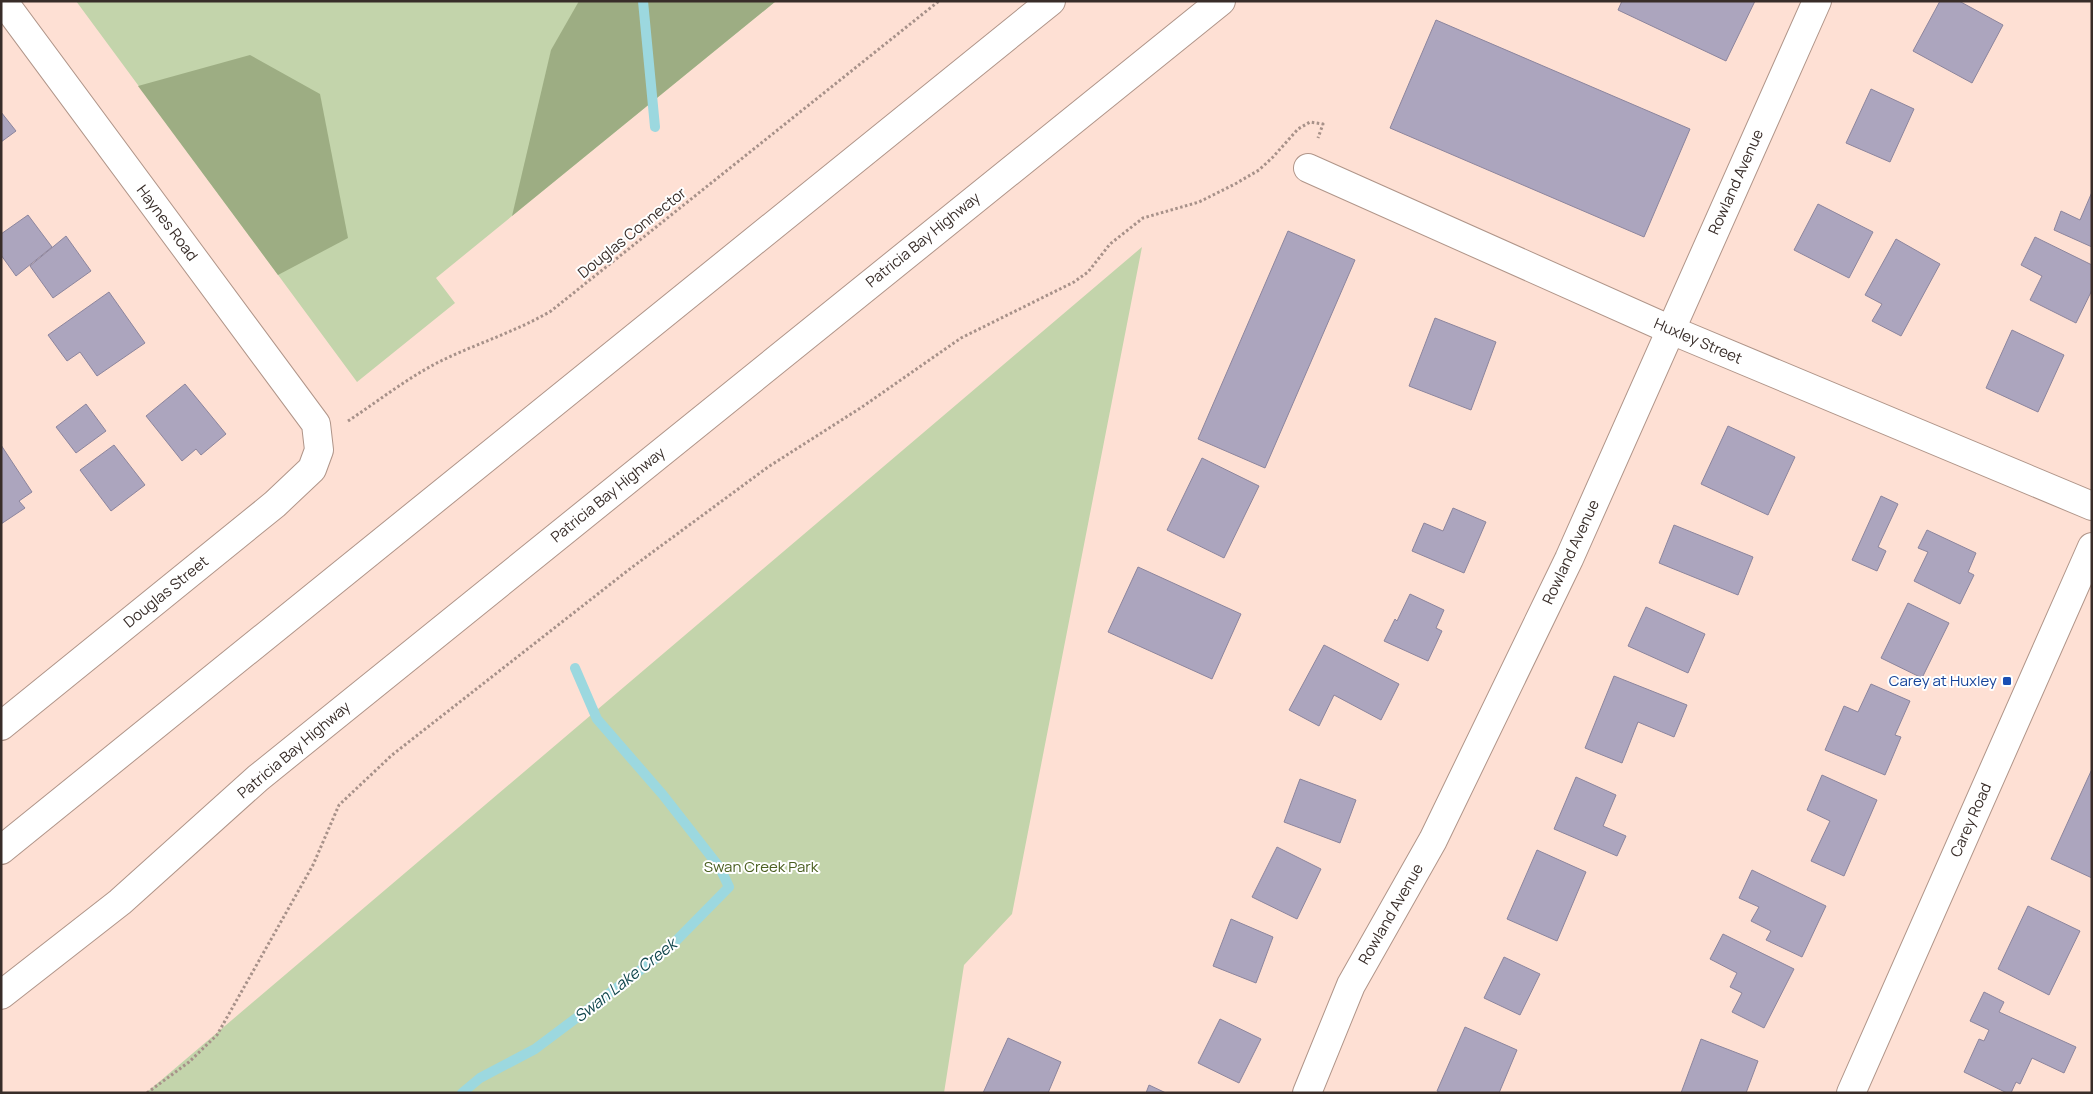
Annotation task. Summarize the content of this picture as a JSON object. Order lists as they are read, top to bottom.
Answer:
{
  "streets": {
    "main road": [
      "Rowland Avenue",
      "Haynes Road",
      "Patricia Bay Highway",
      "Huxley Street",
      "Douglas Street",
      "Carey Road"
    ],
    "path": ["Douglas Connector"]
  },
  "crossings": [
    ["Rowland Avenue", "Huxley Street"],
    ["Haynes Road", "Douglas Connector"],
    ["Haynes Road", "Douglas Street"],
    ["Douglas Connector", "Douglas Street"]
  ],
  "water": ["Swan Lake Creek"],
  "parks": ["Swan Creek Park"],
  "places": {
    "transit": ["Carey at Huxley"]
  }
}
